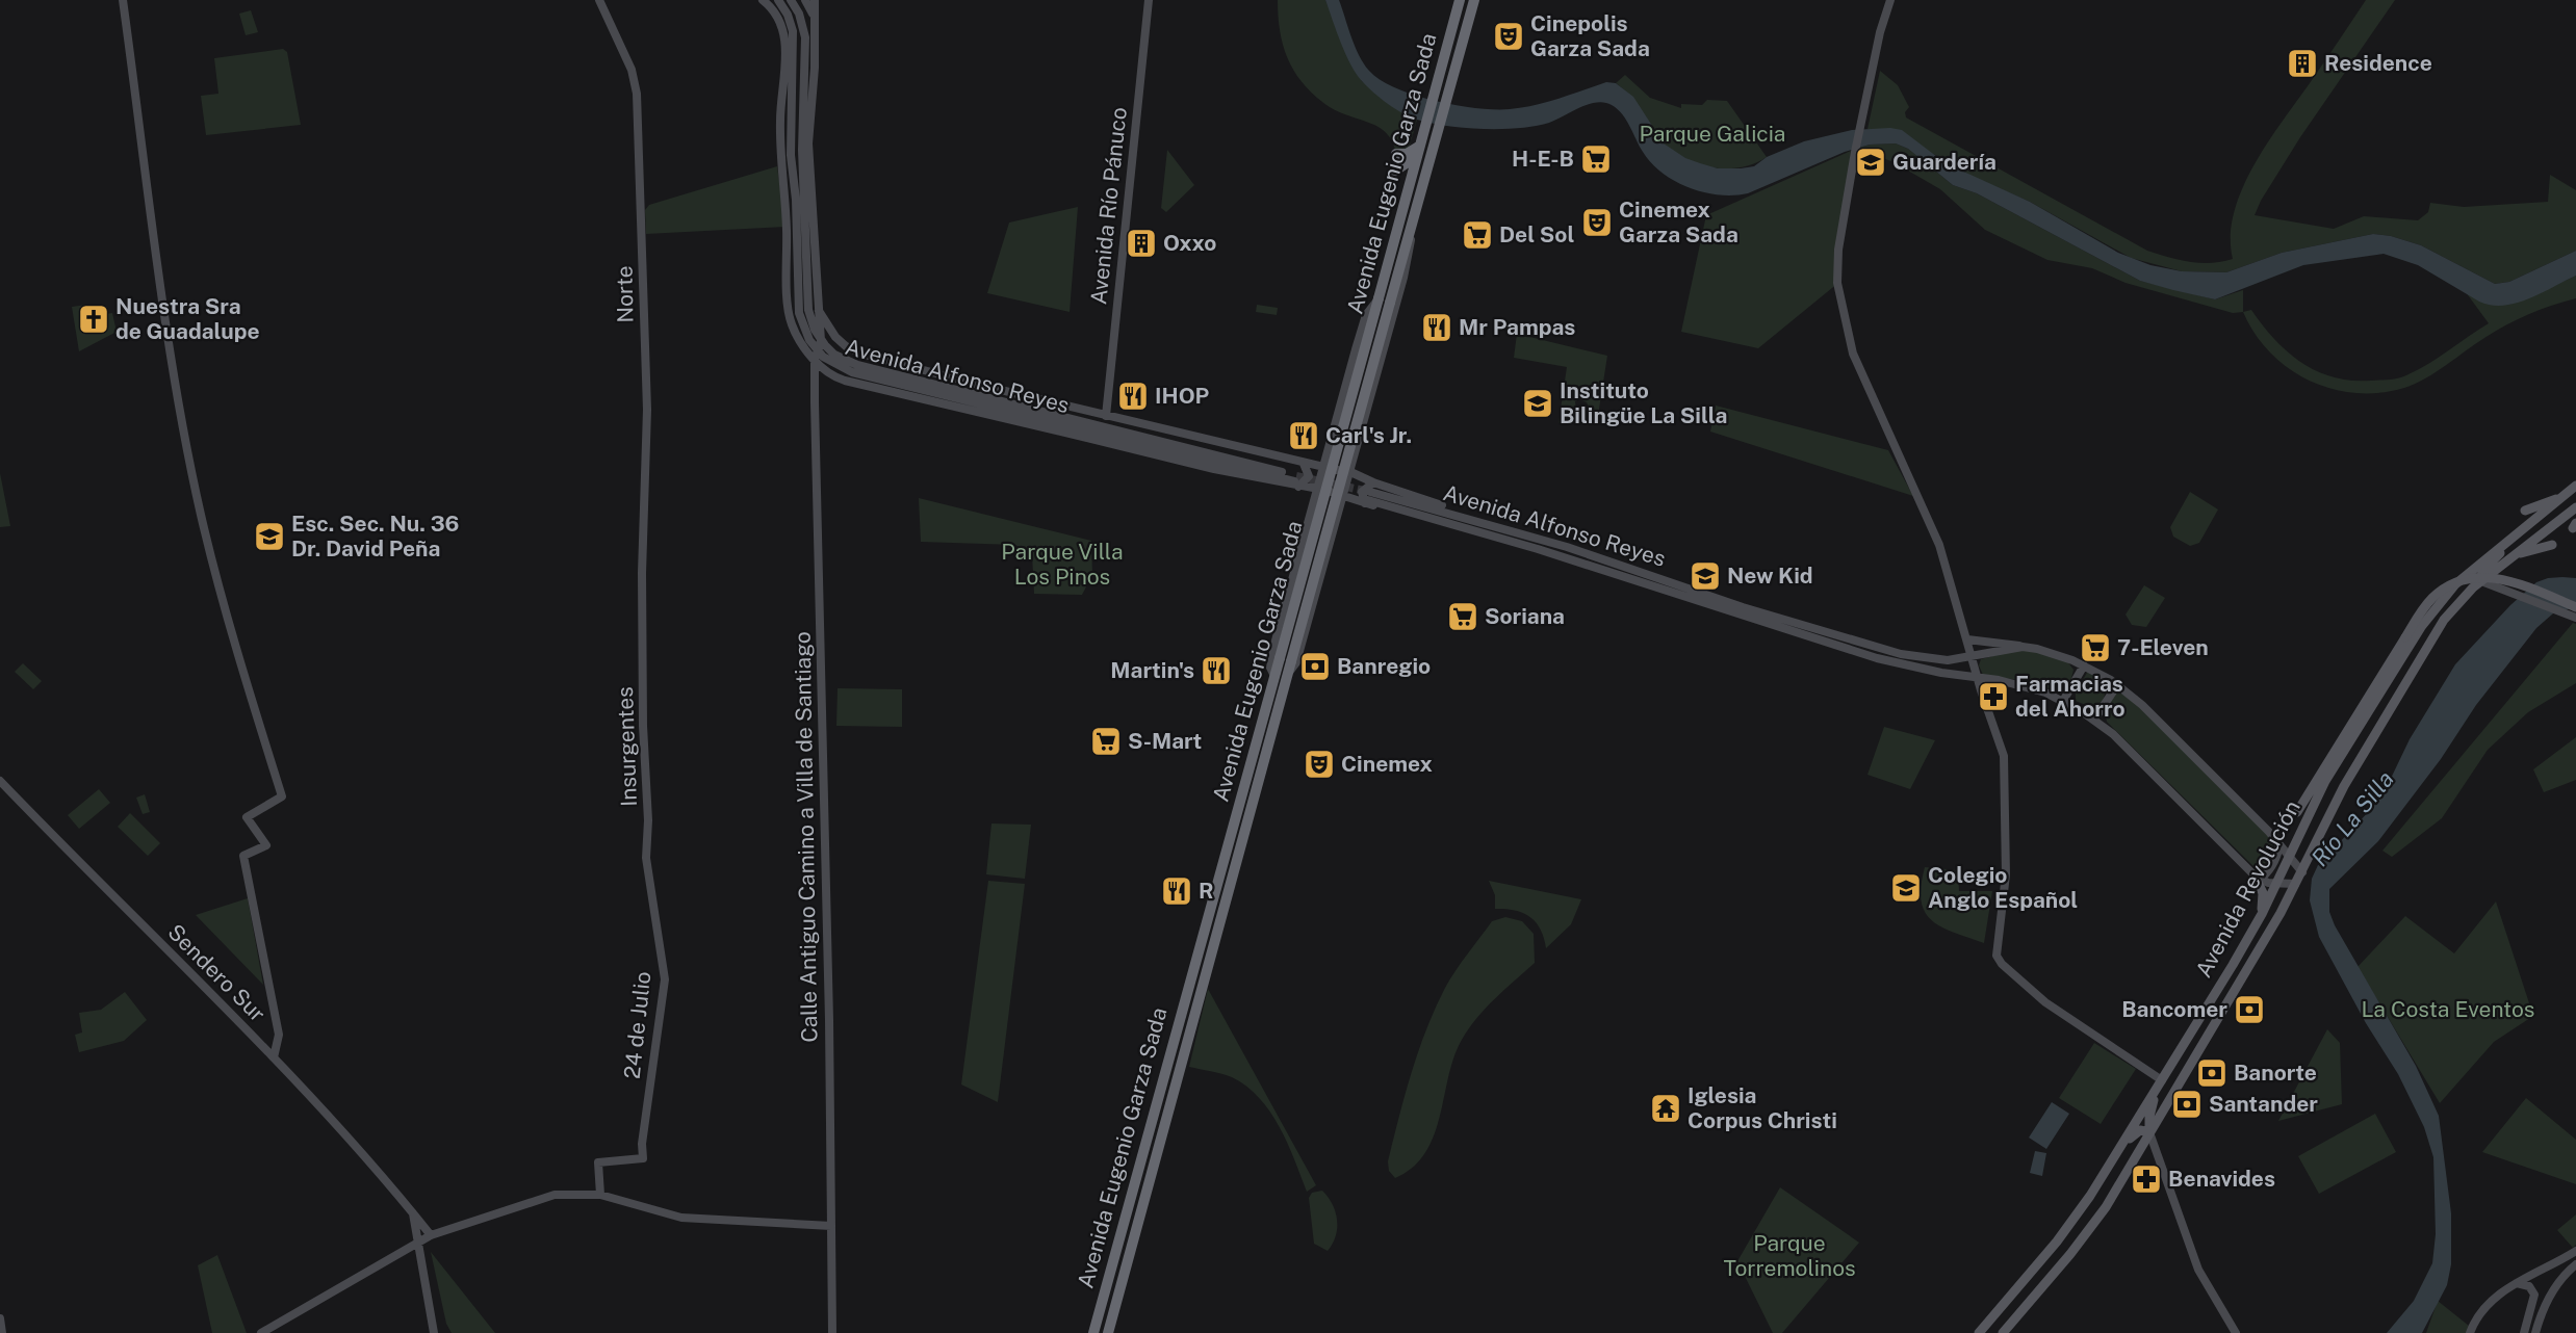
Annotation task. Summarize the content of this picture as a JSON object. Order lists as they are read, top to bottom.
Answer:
{
  "streets": {
    "highway": ["Avenida Eugenio Garza Sada"],
    "main road": ["Avenida Revolución"],
    "street": [
      "Avenida Río Pánuco",
      "Norte",
      "Avenida Alfonso Reyes",
      "Insurgentes",
      "Calle Antiguo Camino a Villa de Santiago",
      "Sendero Sur",
      "24 de Julio"
    ]
  },
  "crossings": [
    ["Norte", "Insurgentes"],
    ["Avenida Alfonso Reyes", "Calle Antiguo Camino a Villa de Santiago"],
    ["Avenida Alfonso Reyes", "Avenida Revolución"],
    ["Insurgentes", "24 de Julio"]
  ],
  "water": ["Río La Silla"],
  "parks": [
    "Parque Galicia",
    "Parque Villa Los Pinos",
    "La Costa Eventos",
    "Parque Torremolinos"
  ],
  "places": {
    "theatre": ["Cinepolis Garza Sada", "Cinemex Garza Sada", "Cinemex"],
    "building": ["Residence", "Oxxo"],
    "supermarket": [
      "H-E-B",
      "Del Sol",
      "Soriana",
      "7-Eleven",
      "S-Mart"
    ],
    "school or university": [
      "Guardería",
      "Instituto Bilingüe La Silla",
      "Esc. Sec. Nu. 36 Dr. David Peña",
      "New Kid",
      "Colegio Anglo Español"
    ],
    "church": ["Nuestra Sra de Guadalupe"],
    "restaurant": [
      "Mr Pampas",
      "IHOP",
      "Carl's Jr.",
      "Martin's",
      "R"
    ],
    "bank": [
      "Banregio",
      "Bancomer",
      "Banorte",
      "Santander"
    ],
    "pharmacy": ["Farmacias del Ahorro", "Benavides"],
    "temple": ["Iglesia Corpus Christi"]
  }
}
